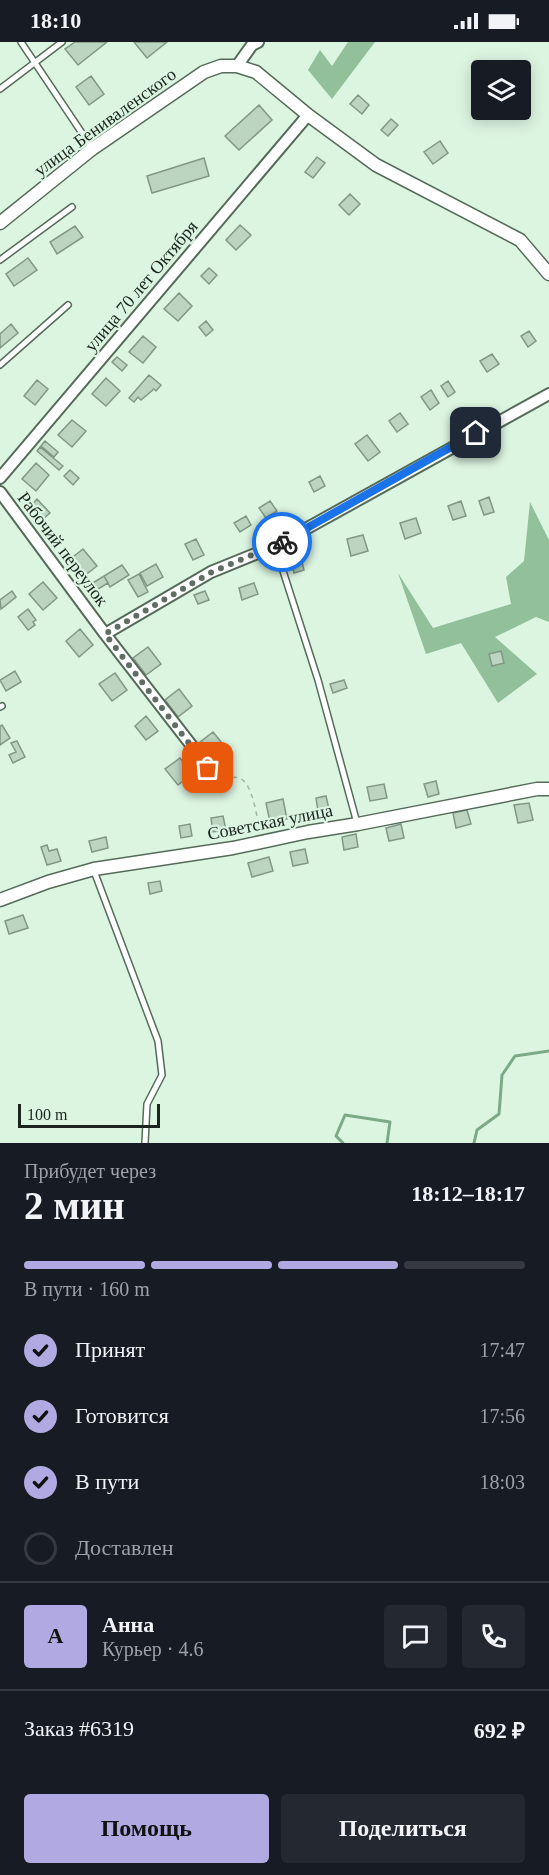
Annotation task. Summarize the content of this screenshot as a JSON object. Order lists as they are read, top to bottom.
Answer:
{
  "streets": {
    "street": [
      "улица Бениваленского",
      "улица 70 лет Октября",
      "Рабочий переулок",
      "Советская улица"
    ]
  },
  "scale_bar": "100 m",
  "page": {
    "status": "18:10",
    "scale": "100 m",
    "heading": ["2 мин", "Прибудет через", "18:12–18:17"],
    "panel": [
      "Анна",
      "Курьер · 4.6",
      "Заказ #6319",
      "692 ₽"
    ],
    "bar": "В пути · 160 m",
    "list": [
      ["Принят", "17:47"],
      ["Готовится", "17:56"],
      ["В пути", "18:03"],
      "Доставлен"
    ],
    "round": "А",
    "buttons": ["Помощь", "Поделиться"]
  }
}
